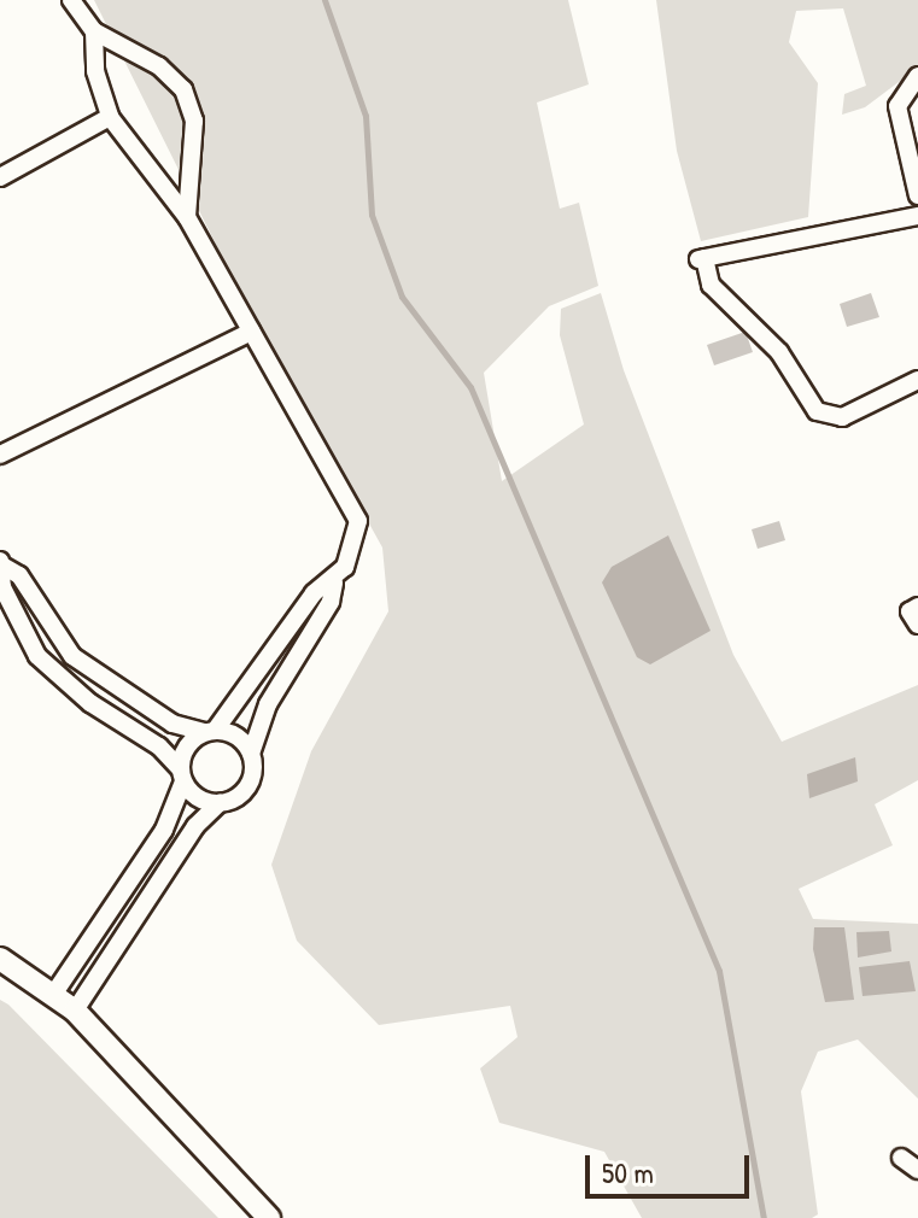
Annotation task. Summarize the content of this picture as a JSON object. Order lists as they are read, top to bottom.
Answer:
{
  "scale_bar": "50 m"
}
